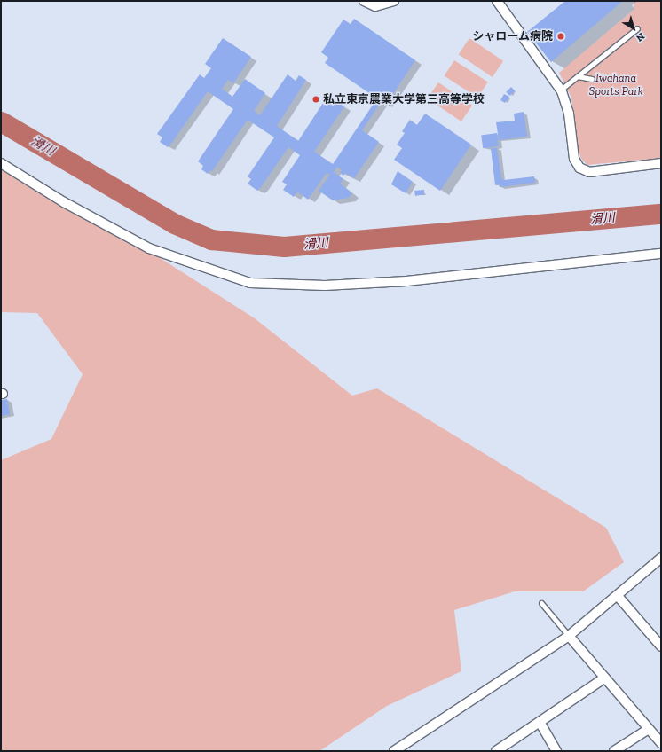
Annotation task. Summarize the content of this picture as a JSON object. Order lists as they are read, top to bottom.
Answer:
{
  "water": ["滑川"],
  "parks": ["Iwahana Sports Park"],
  "places": ["シャローム病院", "私立東京農業大学第三高等学校"],
  "north": "bottom right"
}
